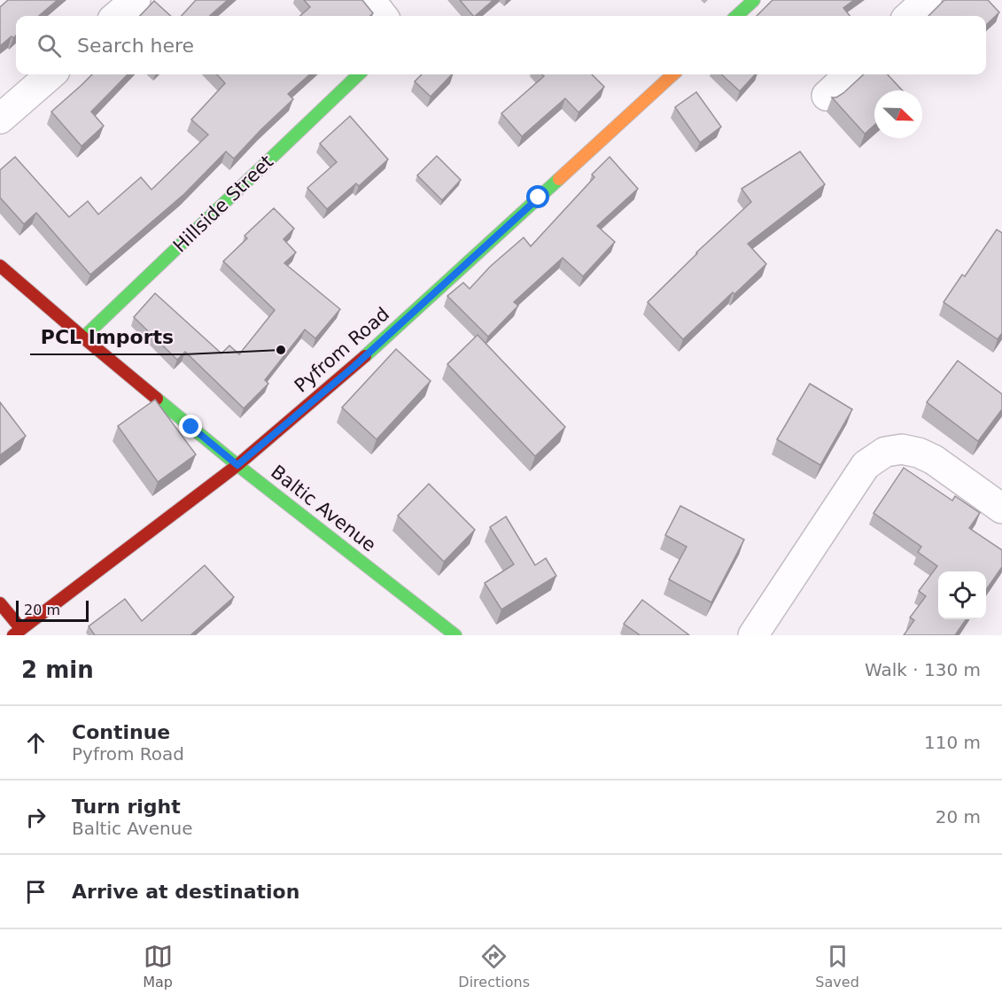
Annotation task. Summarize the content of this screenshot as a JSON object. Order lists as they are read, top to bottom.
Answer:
{
  "streets": {
    "street": ["Hillside Street", "Pyfrom Road", "Baltic Avenue"]
  },
  "crossings": [
    ["Hillside Street", "Baltic Avenue"],
    ["Pyfrom Road", "Baltic Avenue"]
  ],
  "places": ["PCL Imports"],
  "scale_bar": "20 m",
  "north": "bottom right",
  "page": {
    "search": "Search here",
    "scale": "20 m",
    "heading": ["2 min", "Walk · 130 m"],
    "list": [
      ["Continue", "Pyfrom Road", "110 m"],
      ["Turn right", "Baltic Avenue", "20 m"],
      "Arrive at destination"
    ],
    "nav": ["Map", "Directions", "Saved"]
  }
}
